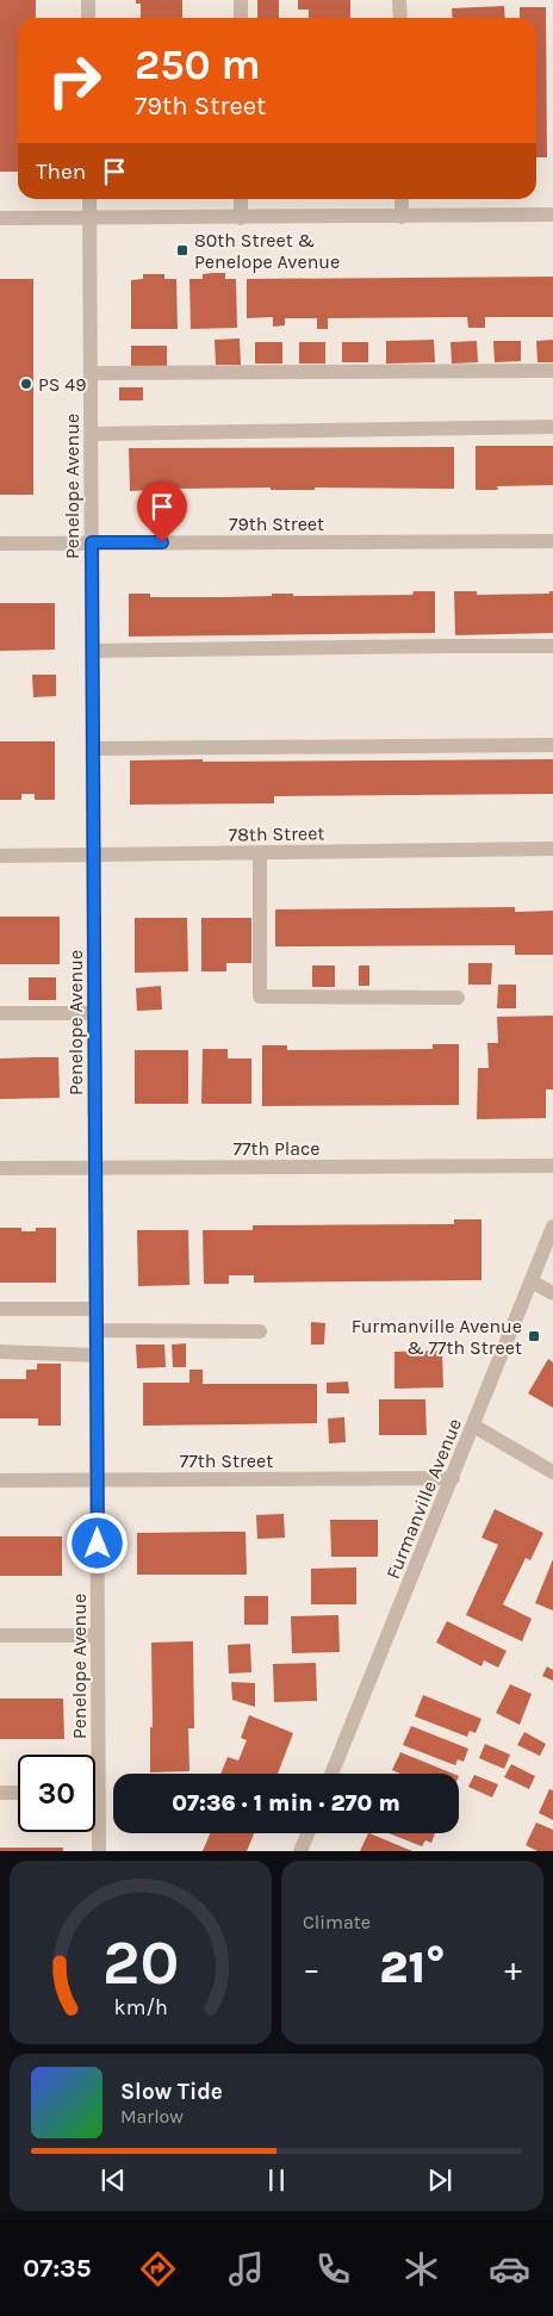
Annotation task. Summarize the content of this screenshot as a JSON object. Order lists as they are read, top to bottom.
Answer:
{
  "streets": {
    "street": [
      "Penelope Avenue",
      "79th Street",
      "78th Street",
      "77th Place",
      "77th Street",
      "Furmanville Avenue"
    ]
  },
  "crossings": [
    ["Penelope Avenue", "79th Street"],
    ["Penelope Avenue", "78th Street"],
    ["Penelope Avenue", "77th Place"],
    ["Penelope Avenue", "77th Street"],
    ["77th Street", "Furmanville Avenue"]
  ],
  "places": {
    "transit": ["80th Street & Penelope Avenue", "Furmanville Avenue & 77th Street"],
    "other": ["PS 49"]
  },
  "page": {
    "turn": ["250 m", "79th Street"],
    "then": "Then",
    "limit": "30",
    "trip": "07:36 · 1 min · 270 m",
    "tile": "Climate",
    "heat": ["−", "21°", "+"],
    "song": ["Slow Tide", "Marlow"],
    "tabs": "07:35",
    "gauge": ["20", "km/h"]
  }
}
